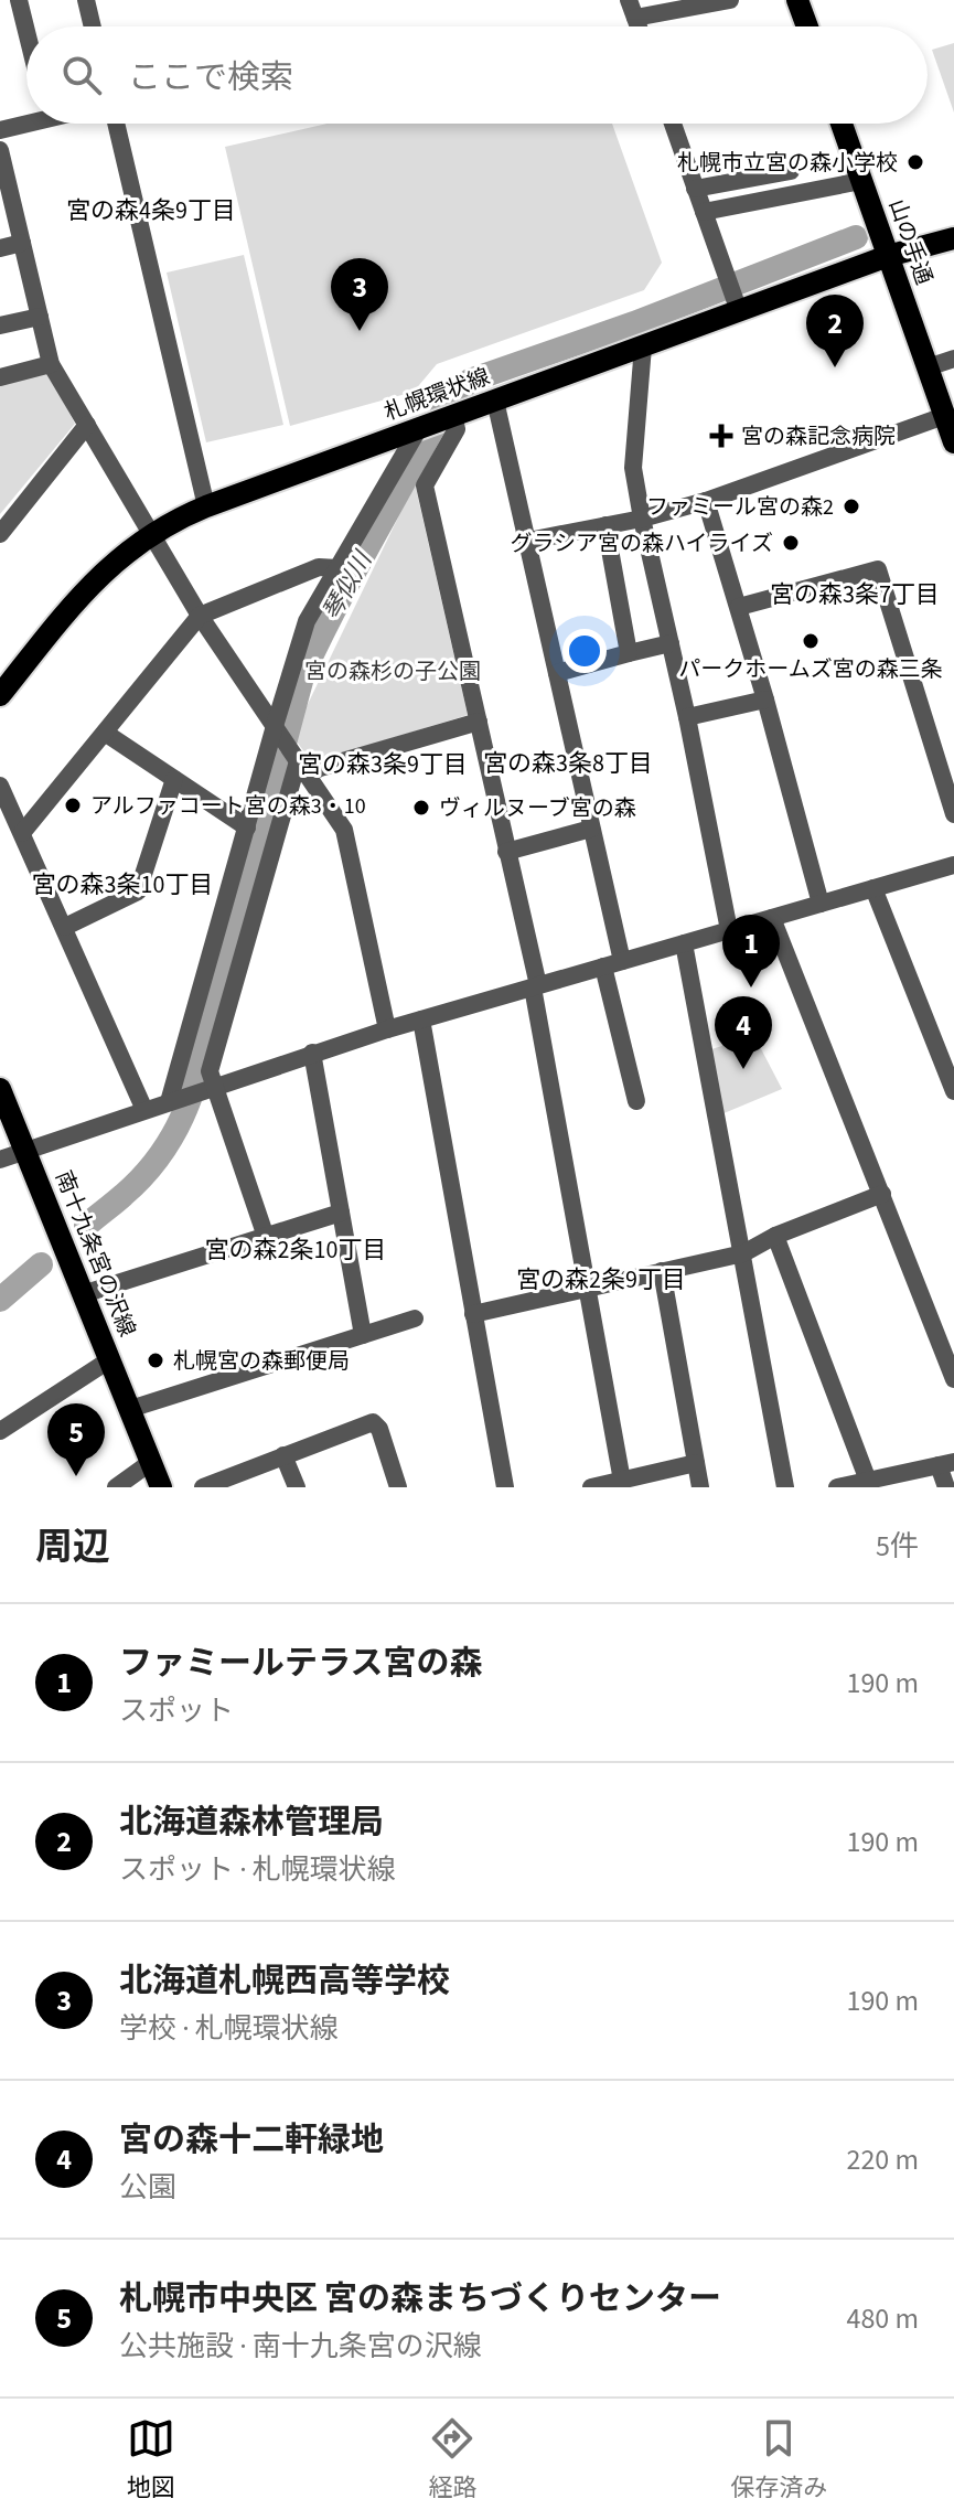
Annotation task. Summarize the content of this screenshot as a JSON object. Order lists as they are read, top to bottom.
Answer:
{
  "streets": {
    "main road": ["山の手通", "札幌環状線", "南十九条宮の沢線"]
  },
  "crossings": [
    ["山の手通", "札幌環状線"]
  ],
  "districts": [
    "宮の森4条9丁目",
    "宮の森3条7丁目",
    "宮の森3条8丁目",
    "宮の森3条9丁目",
    "宮の森3条10丁目",
    "宮の森2条10丁目",
    "宮の森2条9丁目"
  ],
  "water": ["琴似川"],
  "parks": ["宮の森杉の子公園"],
  "places": {
    "other": [
      "札幌市立宮の森小学校",
      "ファミール宮の森2",
      "グラシア宮の森ハイライズ",
      "パークホームズ宮の森三条",
      "アルファコート宮の森3・10",
      "ヴィルヌーブ宮の森",
      "札幌宮の森郵便局"
    ],
    "health": ["宮の森記念病院"]
  },
  "page": {
    "search": "ここで検索",
    "pins": [
      "3",
      "2",
      "1",
      "4",
      "5"
    ],
    "heading": ["周辺", "5件"],
    "list": [
      {
        "mark": "1",
        "name": "ファミールテラス宮の森",
        "note": "スポット",
        "value": "190 m"
      },
      {
        "mark": "2",
        "name": "北海道森林管理局",
        "note": "スポット · 札幌環状線",
        "value": "190 m"
      },
      {
        "mark": "3",
        "name": "北海道札幌西高等学校",
        "note": "学校 · 札幌環状線",
        "value": "190 m"
      },
      {
        "mark": "4",
        "name": "宮の森十二軒緑地",
        "note": "公園",
        "value": "220 m"
      },
      {
        "mark": "5",
        "name": "札幌市中央区 宮の森まちづくりセンター",
        "note": "公共施設 · 南十九条宮の沢線",
        "value": "480 m"
      }
    ],
    "nav": ["地図", "経路", "保存済み"]
  }
}
